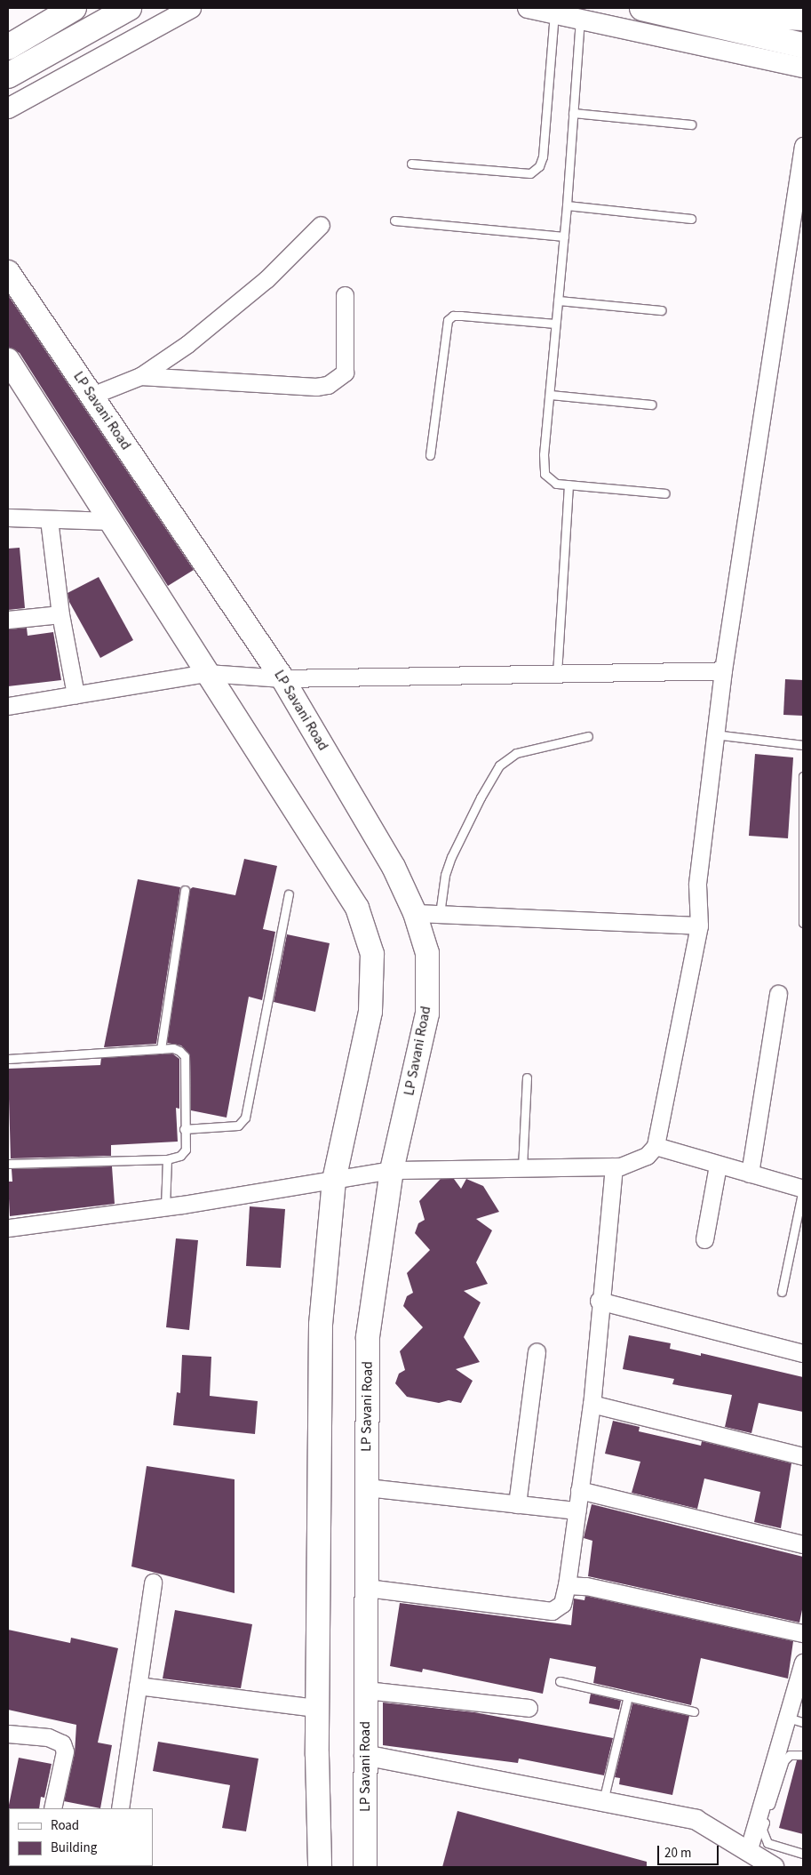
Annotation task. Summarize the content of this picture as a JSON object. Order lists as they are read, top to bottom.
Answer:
{
  "streets": {
    "main road": ["LP Savani Road"]
  },
  "legend": ["Road", "Building"],
  "scale_bar": "20 m"
}
